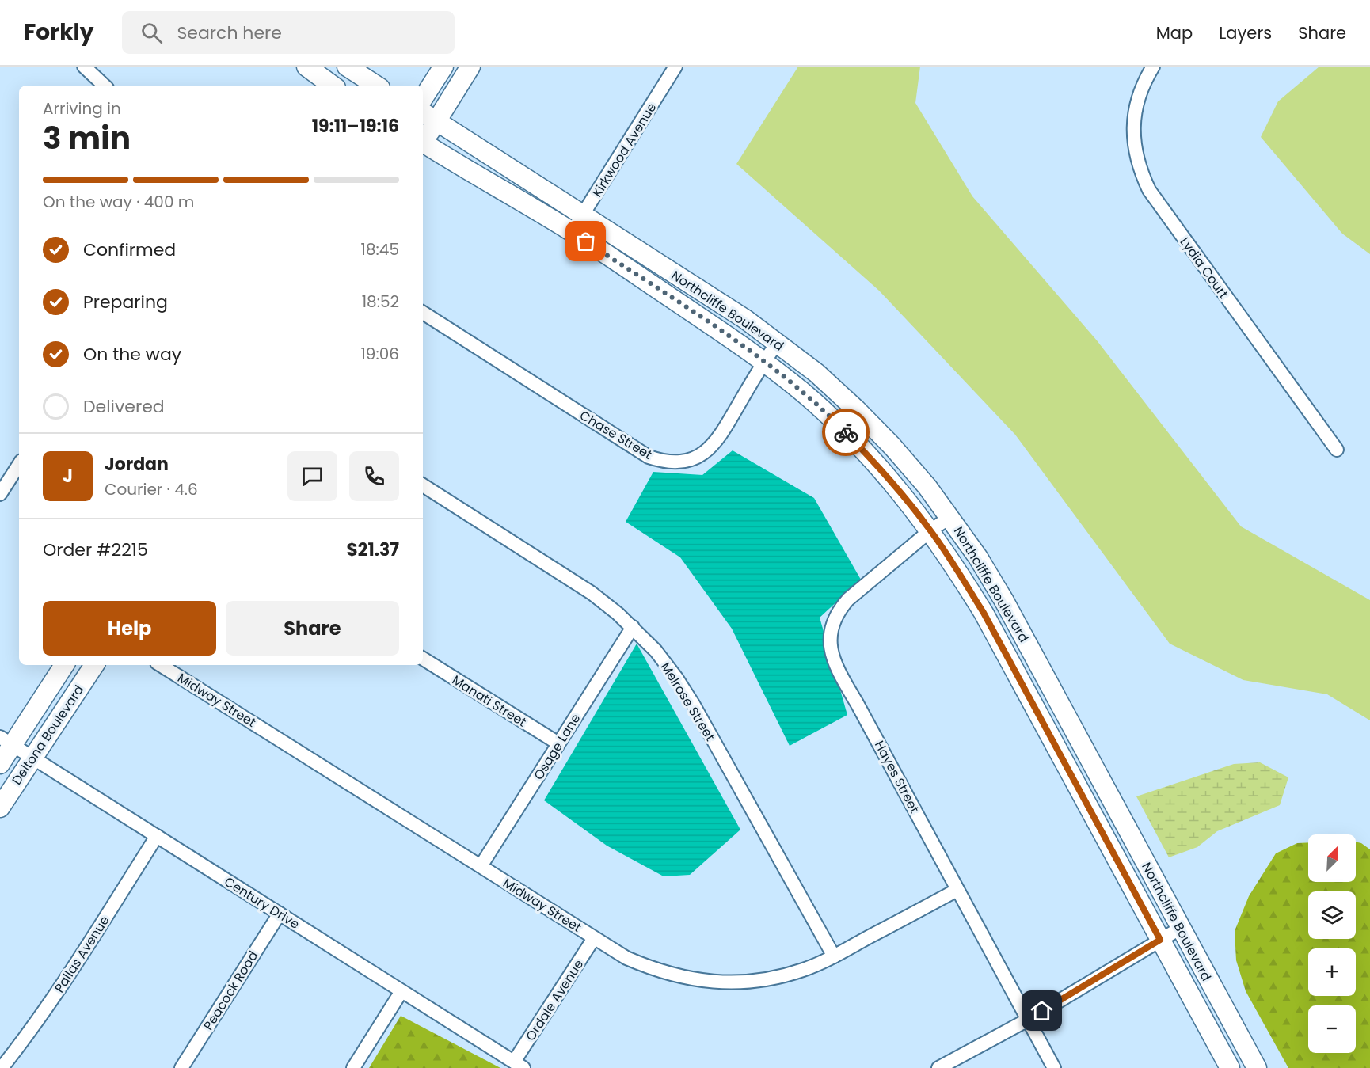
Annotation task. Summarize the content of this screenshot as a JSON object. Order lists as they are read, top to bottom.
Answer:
{
  "streets": {
    "main road": ["Northcliffe Boulevard", "Deltona Boulevard"],
    "street": [
      "Kirkwood Avenue",
      "Lydia Court",
      "Chase Street",
      "Midway Street",
      "Manati Street",
      "Melrose Street",
      "Osage Lane",
      "Hayes Street",
      "Century Drive",
      "Pallas Avenue",
      "Peacock Road",
      "Ordale Avenue"
    ]
  },
  "crossings": [
    ["Kirkwood Avenue", "Northcliffe Boulevard"],
    ["Northcliffe Boulevard", "Chase Street"],
    ["Northcliffe Boulevard", "Hayes Street"],
    ["Midway Street", "Melrose Street"],
    ["Midway Street", "Osage Lane"],
    ["Midway Street", "Hayes Street"],
    ["Midway Street", "Ordale Avenue"],
    ["Manati Street", "Osage Lane"],
    ["Melrose Street", "Osage Lane"],
    ["Deltona Boulevard", "Century Drive"],
    ["Century Drive", "Pallas Avenue"],
    ["Century Drive", "Peacock Road"],
    ["Century Drive", "Ordale Avenue"]
  ],
  "north": "top right",
  "page": {
    "header": "Forkly",
    "search": "Search here",
    "nav": ["Map", "Layers", "Share"],
    "heading": ["3 min", "Arriving in", "19:11–19:16"],
    "panel": [
      "Jordan",
      "Courier · 4.6",
      "Order #2215",
      "$21.37"
    ],
    "bar": "On the way · 400 m",
    "list": [
      ["Confirmed", "18:45"],
      ["Preparing", "18:52"],
      ["On the way", "19:06"],
      "Delivered"
    ],
    "round": "J",
    "buttons": ["Help", "Share"],
    "map_buttons": ["+", "−"]
  }
}
